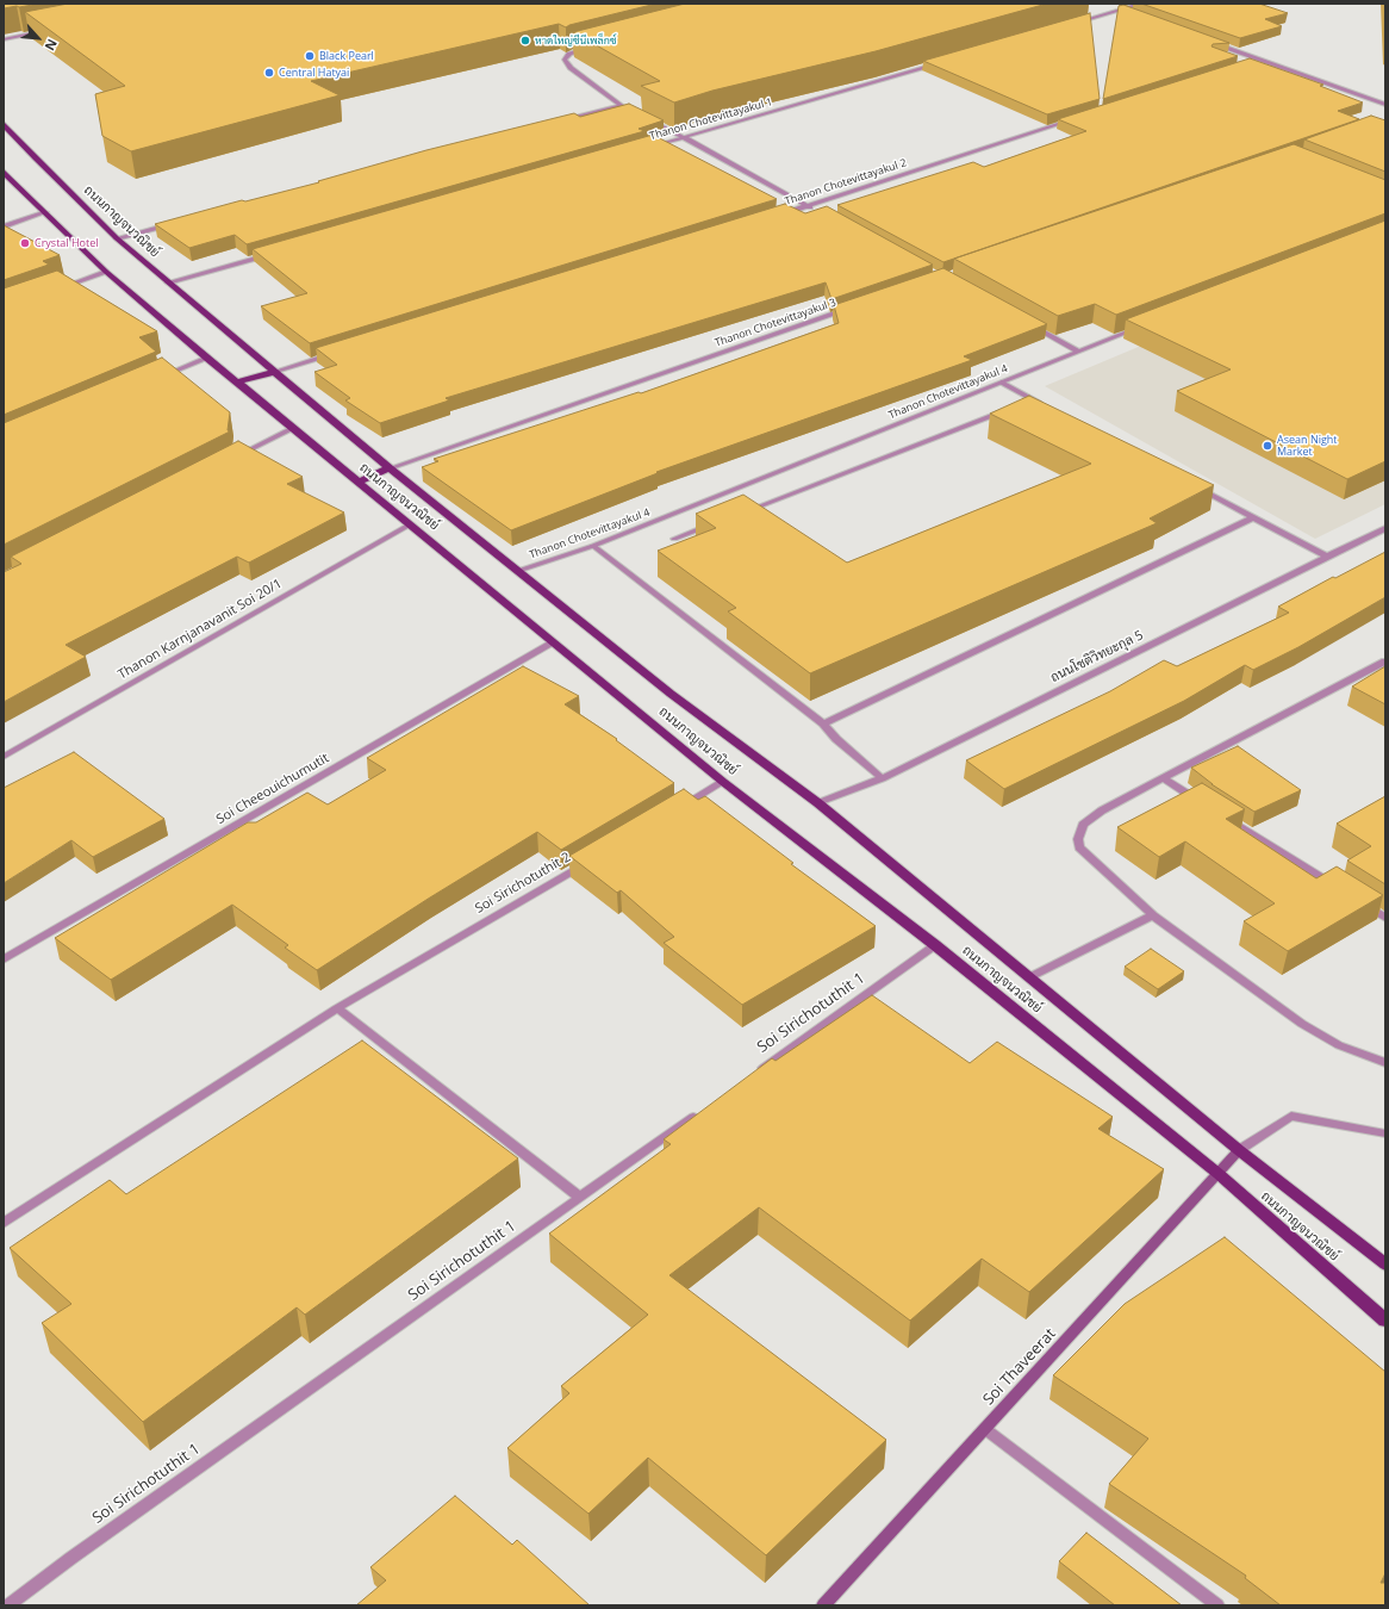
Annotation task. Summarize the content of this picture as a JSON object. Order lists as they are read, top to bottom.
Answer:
{
  "streets": {
    "main road": ["ถนนกาญจนวณิชย์"],
    "street": [
      "Thanon Chotevittayakul 1",
      "Thanon Chotevittayakul 2",
      "Thanon Chotevittayakul 3",
      "Thanon Chotevittayakul 4",
      "Thanon Karnjanavanit Soi 20/1",
      "ถนนโชติวิทยะกุล 5",
      "Soi Cheeouichumutit",
      "Soi Sirichotuthit 2",
      "Soi Sirichotuthit 1",
      "Soi Thaveerat"
    ]
  },
  "crossings": [
    ["ถนนกาญจนวณิชย์", "Thanon Chotevittayakul 3"],
    ["ถนนกาญจนวณิชย์", "Thanon Chotevittayakul 4"],
    ["ถนนกาญจนวณิชย์", "Thanon Karnjanavanit Soi 20/1"],
    ["ถนนกาญจนวณิชย์", "ถนนโชติวิทยะกุล 5"],
    ["ถนนกาญจนวณิชย์", "Soi Cheeouichumutit"],
    ["ถนนกาญจนวณิชย์", "Soi Sirichotuthit 1"],
    ["ถนนกาญจนวณิชย์", "Soi Thaveerat"]
  ],
  "places": [
    "หาดใหญ่ซีนีเพล็กซ์",
    "Black Pearl",
    "Central Hatyai",
    "Crystal Hotel",
    "Asean Night Market"
  ],
  "north": "bottom right"
}
